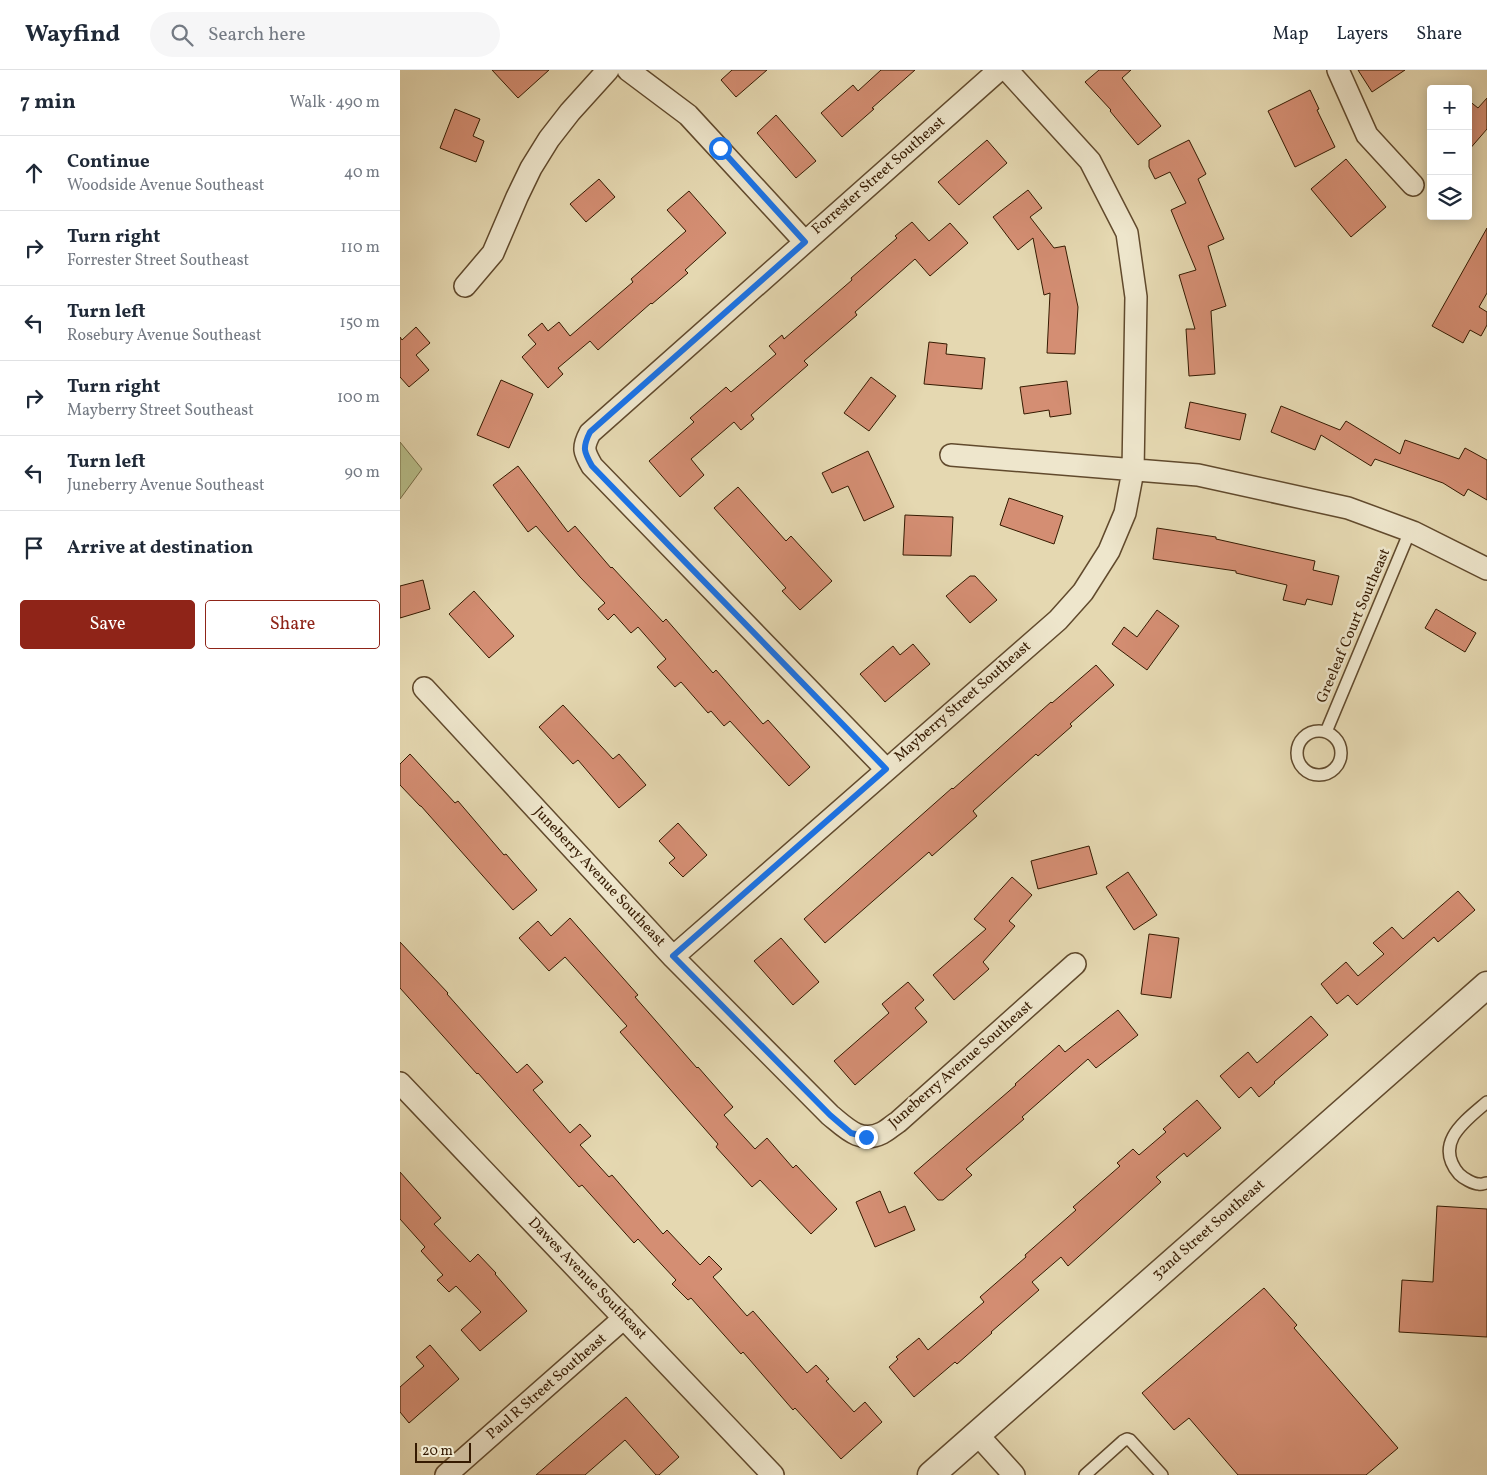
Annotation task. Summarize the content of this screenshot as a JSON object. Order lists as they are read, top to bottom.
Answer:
{
  "streets": {
    "street": [
      "Forrester Street Southeast",
      "Mayberry Street Southeast",
      "Juneberry Avenue Southeast",
      "32nd Street Southeast",
      "Dawes Avenue Southeast",
      "Paul R Street Southeast"
    ],
    "lane": ["Greeleaf Court Southeast"]
  },
  "crossings": [
    ["Forrester Street Southeast", "Mayberry Street Southeast"],
    ["Mayberry Street Southeast", "Juneberry Avenue Southeast"],
    ["Dawes Avenue Southeast", "Paul R Street Southeast"]
  ],
  "scale_bar": "20 m",
  "page": {
    "header": "Wayfind",
    "search": "Search here",
    "nav": ["Map", "Layers", "Share"],
    "heading": ["7 min", "Walk · 490 m"],
    "map_buttons": ["+", "−"],
    "list": [
      ["Continue", "Woodside Avenue Southeast", "40 m"],
      ["Turn right", "Forrester Street Southeast", "110 m"],
      ["Turn left", "Rosebury Avenue Southeast", "150 m"],
      ["Turn right", "Mayberry Street Southeast", "100 m"],
      ["Turn left", "Juneberry Avenue Southeast", "90 m"],
      "Arrive at destination"
    ],
    "buttons": ["Save", "Share"],
    "scale": "20 m"
  }
}
